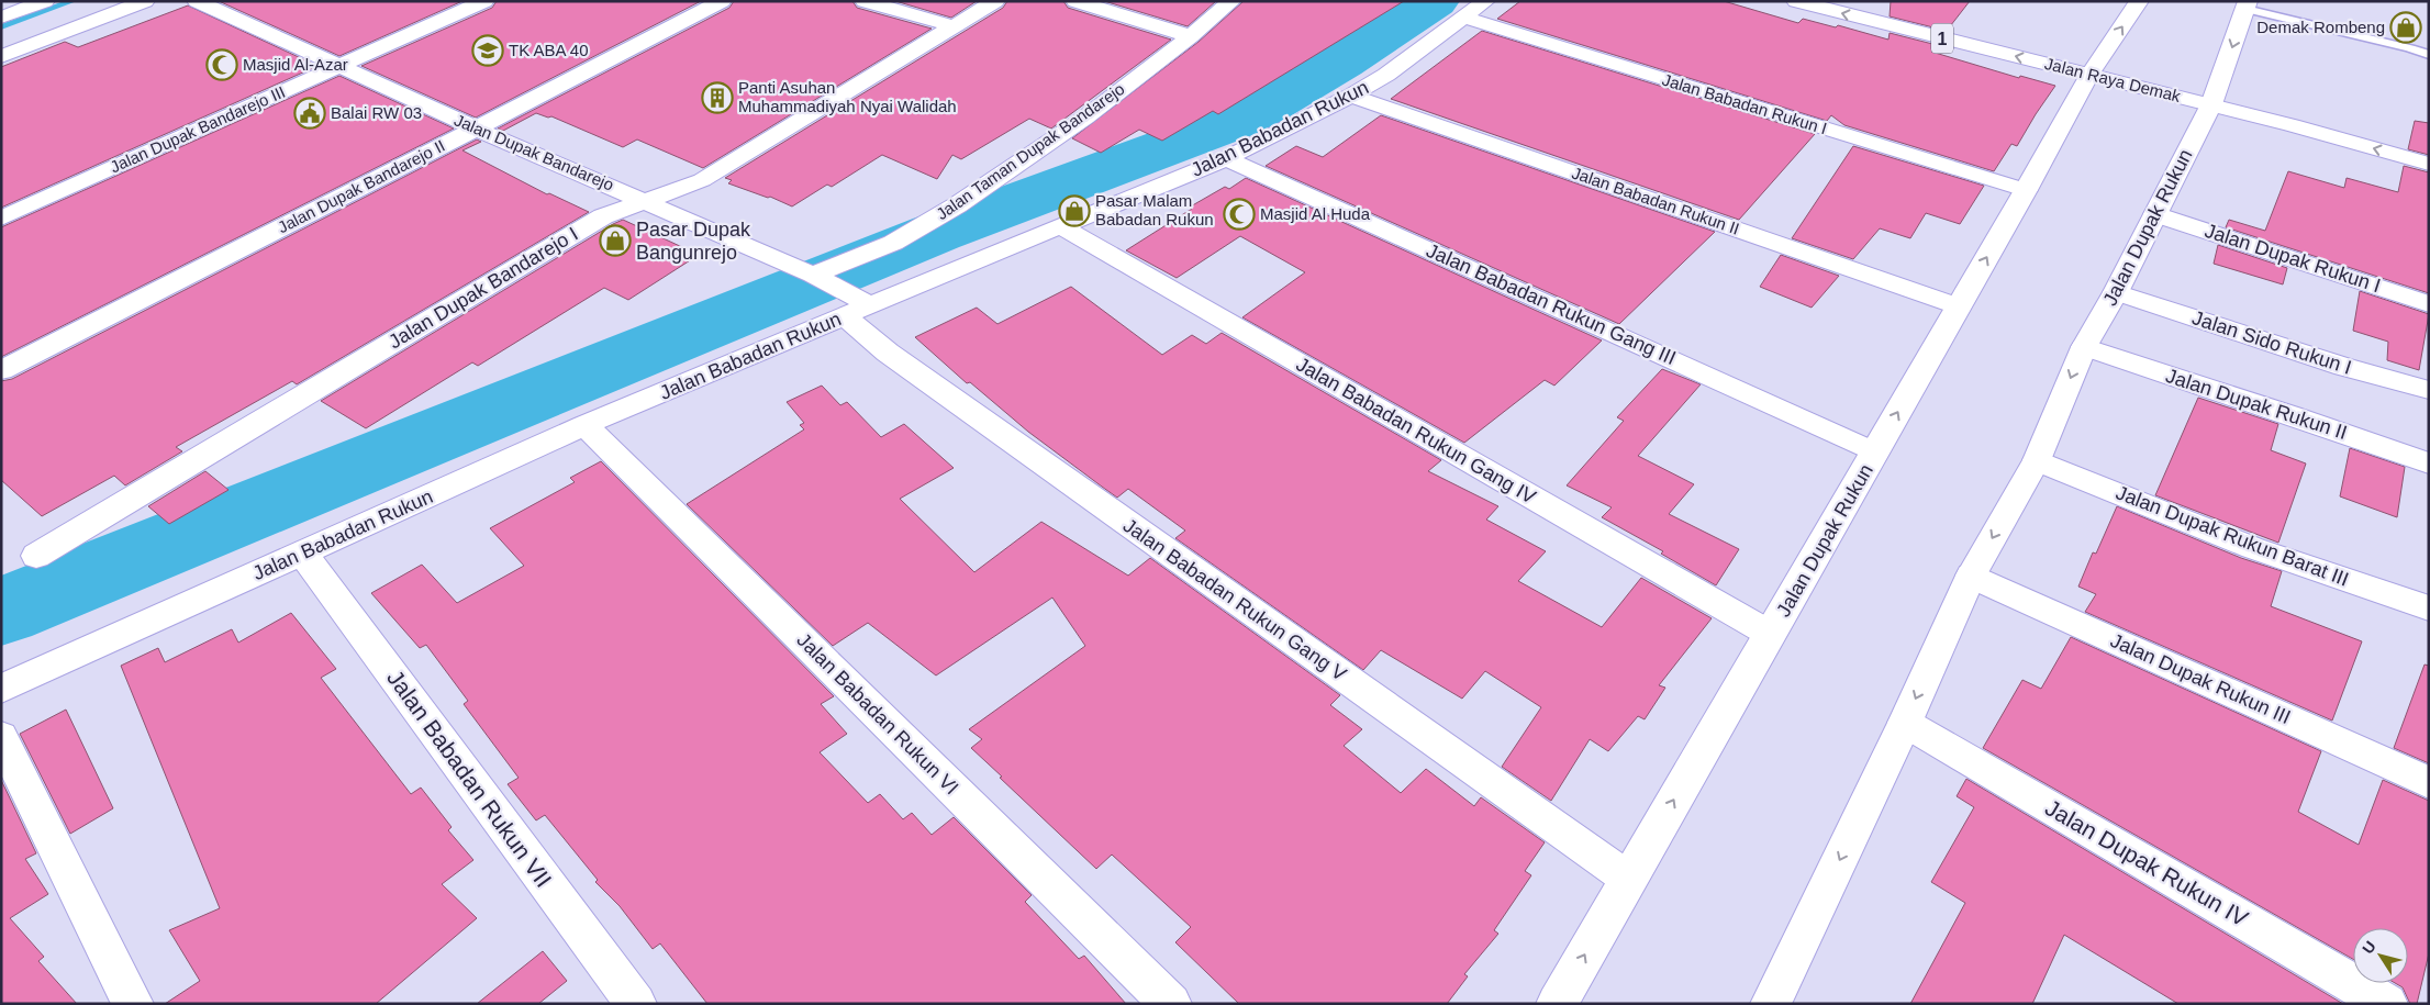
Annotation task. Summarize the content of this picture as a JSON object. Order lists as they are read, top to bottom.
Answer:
{
  "streets": {
    "main road": [
      "1",
      "Jalan Raya Demak",
      "Jalan Babadan Rukun I",
      "Jalan Babadan Rukun",
      "Jalan Dupak Bandarejo III",
      "Jalan Taman Dupak Bandarejo",
      "Jalan Dupak Bandarejo",
      "Jalan Dupak Bandarejo II",
      "Jalan Babadan Rukun II",
      "Jalan Dupak Rukun",
      "Jalan Dupak Rukun I",
      "Jalan Dupak Bandarejo I",
      "Jalan Babadan Rukun Gang III",
      "Jalan Sido Rukun I",
      "Jalan Dupak Rukun II",
      "Jalan Babadan Rukun Gang IV",
      "Jalan Dupak Rukun Barat III",
      "Jalan Babadan Rukun Gang V",
      "Jalan Dupak Rukun III",
      "Jalan Babadan Rukun VI",
      "Jalan Babadan Rukun VII",
      "Jalan Dupak Rukun IV"
    ]
  },
  "crossings": [
    ["Jalan Raya Demak", "Jalan Dupak Rukun"],
    ["Jalan Babadan Rukun I", "Jalan Babadan Rukun"],
    ["Jalan Babadan Rukun I", "Jalan Dupak Rukun"],
    ["Jalan Babadan Rukun", "Jalan Dupak Bandarejo"],
    ["Jalan Babadan Rukun", "Jalan Babadan Rukun II"],
    ["Jalan Babadan Rukun", "Jalan Babadan Rukun Gang III"],
    ["Jalan Babadan Rukun", "Jalan Babadan Rukun Gang IV"],
    ["Jalan Babadan Rukun", "Jalan Babadan Rukun Gang V"],
    ["Jalan Babadan Rukun", "Jalan Babadan Rukun VI"],
    ["Jalan Babadan Rukun", "Jalan Babadan Rukun VII"],
    ["Jalan Dupak Bandarejo III", "Jalan Dupak Bandarejo"],
    ["Jalan Taman Dupak Bandarejo", "Jalan Dupak Bandarejo"],
    ["Jalan Dupak Bandarejo", "Jalan Dupak Bandarejo II"],
    ["Jalan Dupak Bandarejo", "Jalan Dupak Bandarejo I"],
    ["Jalan Dupak Bandarejo", "Jalan Babadan Rukun Gang V"],
    ["Jalan Babadan Rukun II", "Jalan Dupak Rukun"],
    ["Jalan Dupak Rukun", "Jalan Dupak Rukun I"],
    ["Jalan Dupak Rukun", "Jalan Babadan Rukun Gang III"],
    ["Jalan Dupak Rukun", "Jalan Sido Rukun I"],
    ["Jalan Dupak Rukun", "Jalan Dupak Rukun II"],
    ["Jalan Dupak Rukun", "Jalan Babadan Rukun Gang IV"],
    ["Jalan Dupak Rukun", "Jalan Dupak Rukun Barat III"],
    ["Jalan Dupak Rukun", "Jalan Babadan Rukun Gang V"],
    ["Jalan Dupak Rukun", "Jalan Dupak Rukun III"],
    ["Jalan Dupak Rukun", "Jalan Dupak Rukun IV"]
  ],
  "places": {
    "shop": ["Demak Rombeng", "Pasar Malam Babadan Rukun", "Pasar Dupak Bangunrejo"],
    "school or university": ["TK ABA 40"],
    "mosque": ["Masjid Al-Azar", "Masjid Al Huda"],
    "building": ["Panti Asuhan Muhammadiyah Nyai Walidah"],
    "public building": ["Balai RW 03"]
  },
  "north": "top left"
}
